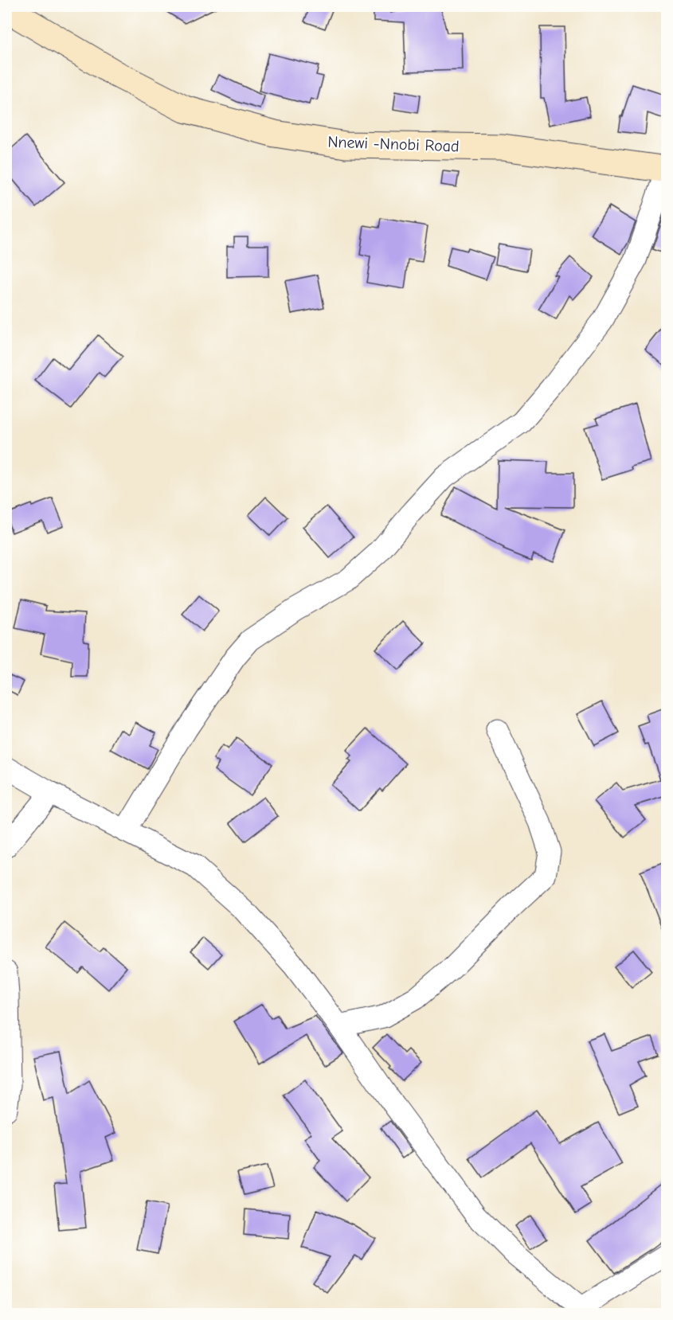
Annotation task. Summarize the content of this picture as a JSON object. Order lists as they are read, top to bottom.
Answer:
{
  "streets": {
    "main road": ["Nnewi -Nnobi Road"]
  }
}
